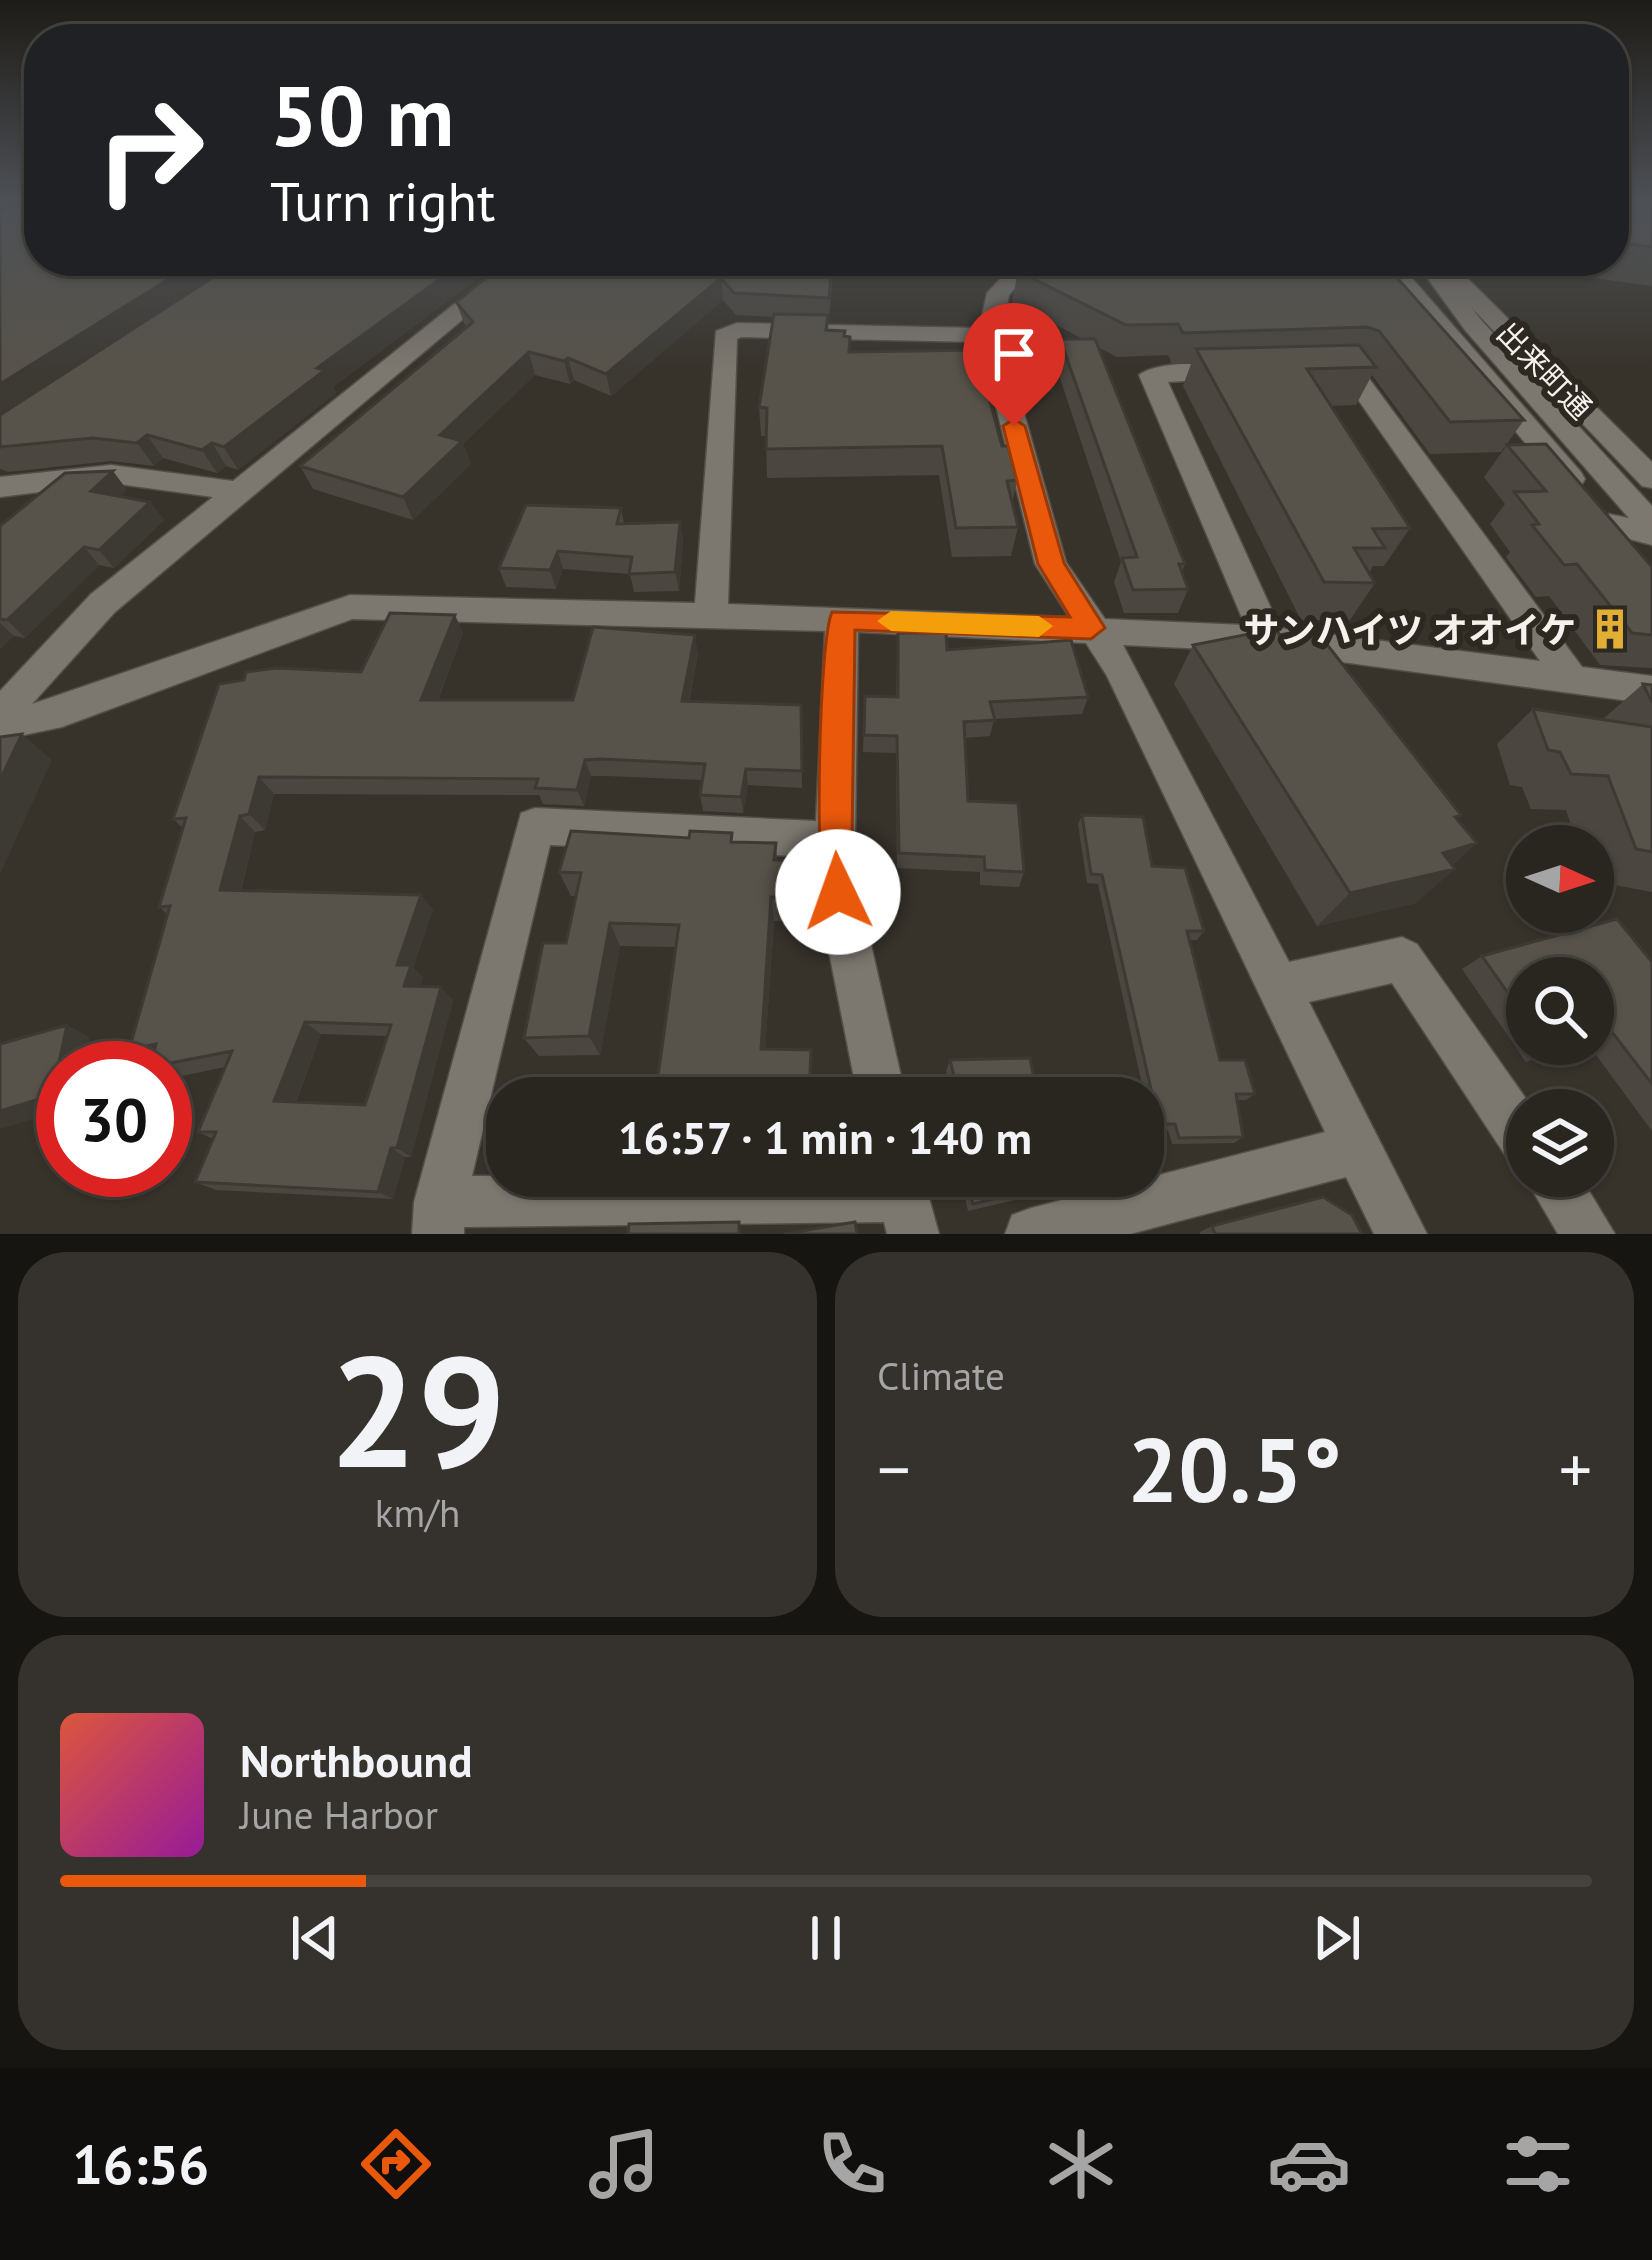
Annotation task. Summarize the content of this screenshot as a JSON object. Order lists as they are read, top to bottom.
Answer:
{
  "streets": {
    "street": ["出来町通"]
  },
  "places": {
    "building": ["サンハイツ オオイケ"]
  },
  "north": "right",
  "page": {
    "turn": ["50 m", "Turn right"],
    "limit": "30",
    "trip": "16:57 · 1 min · 140 m",
    "tile": [
      ["29", "km/h"],
      "Climate"
    ],
    "heat": ["−", "20.5°", "+"],
    "song": ["Northbound", "June Harbor"],
    "tabs": "16:56"
  }
}
